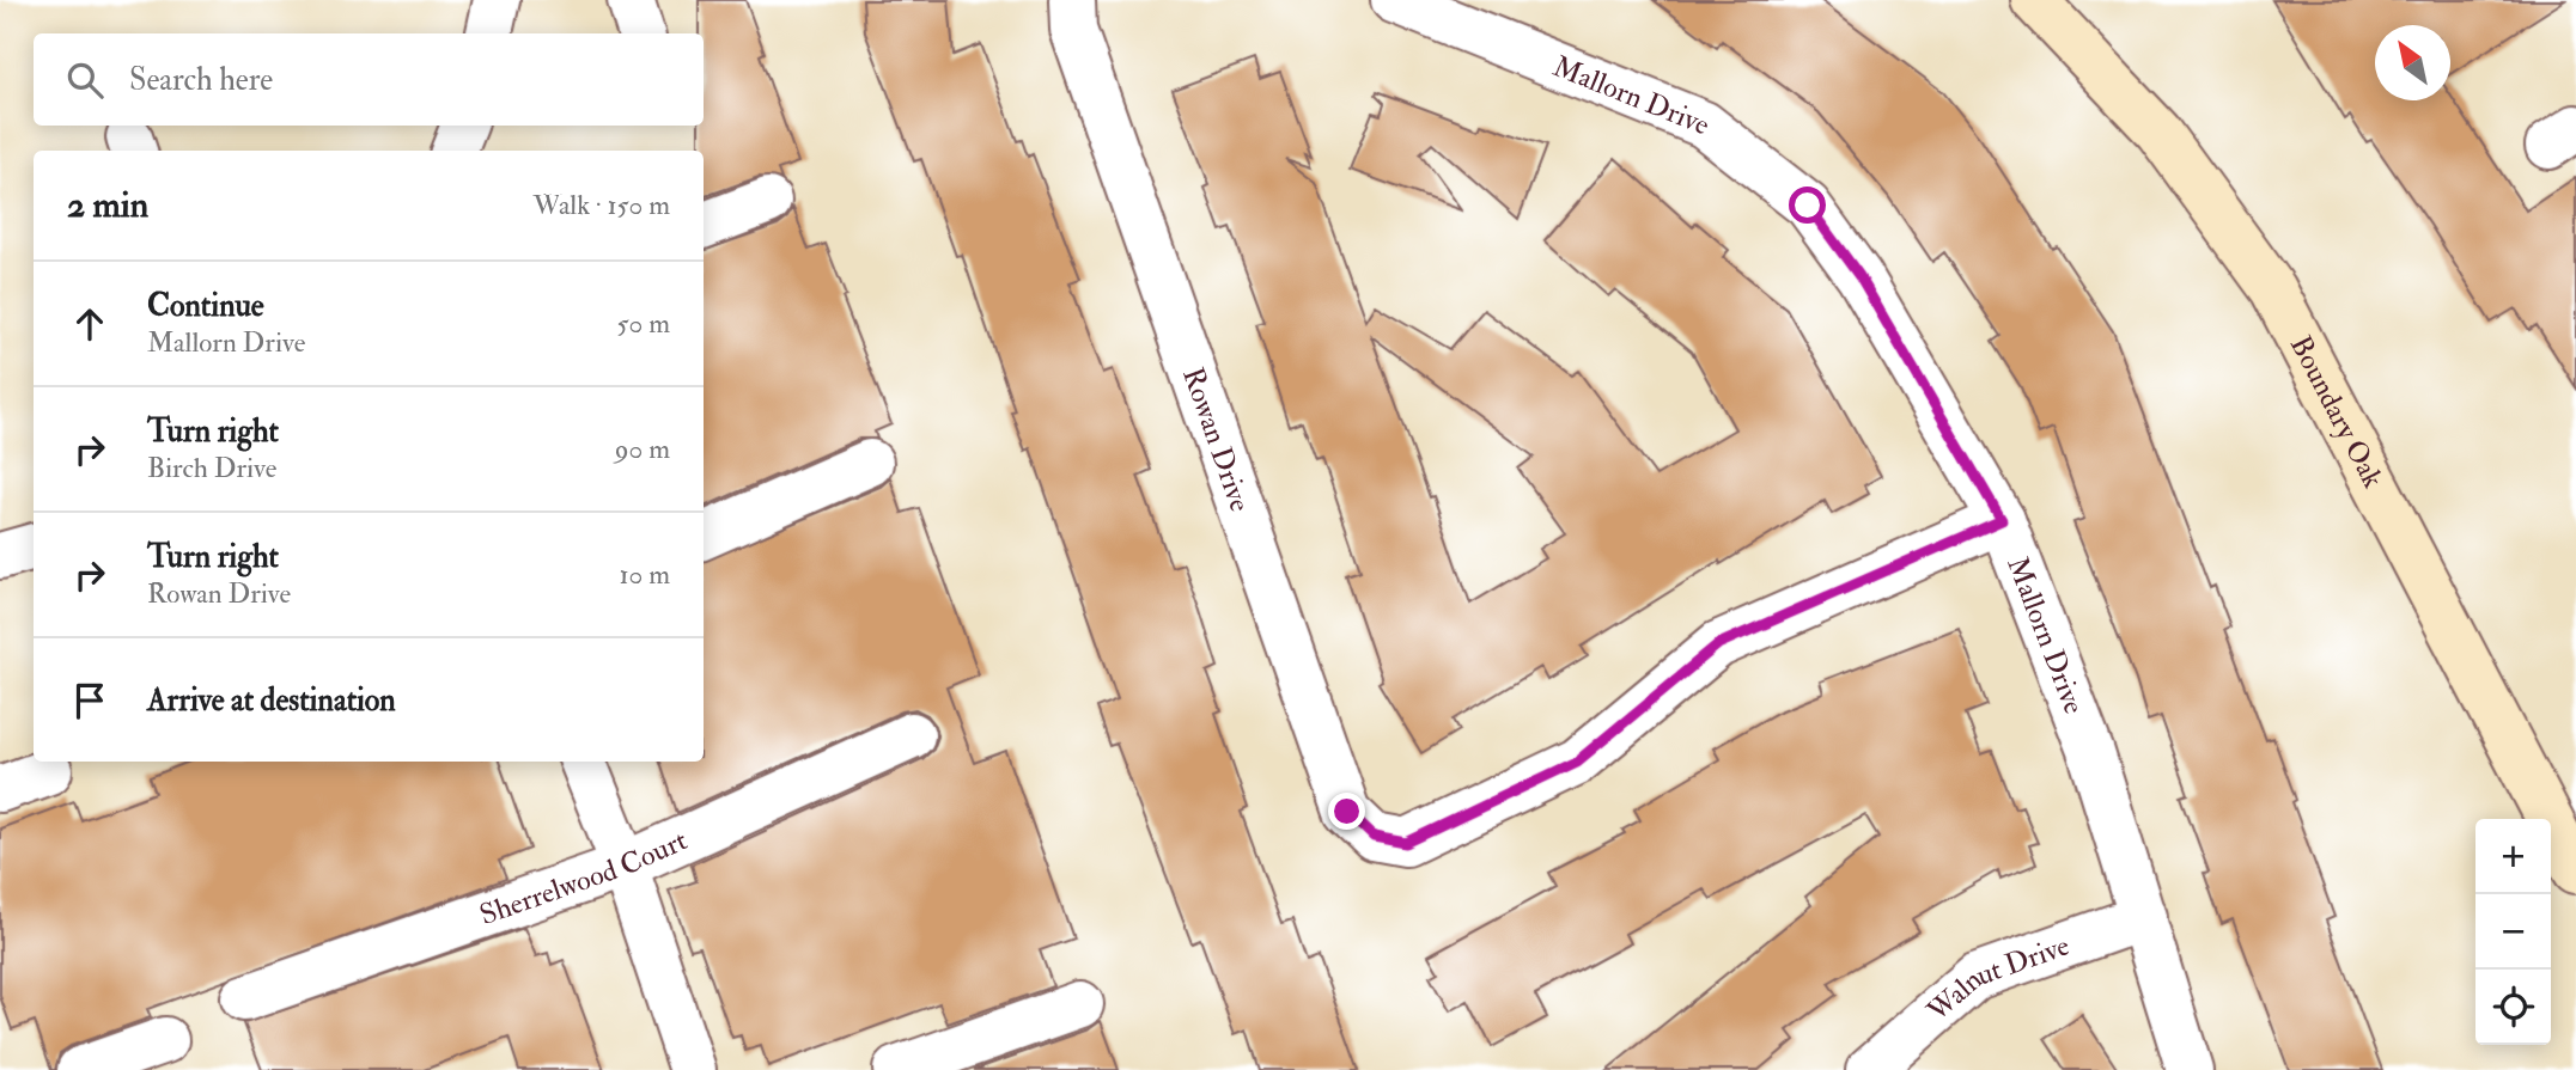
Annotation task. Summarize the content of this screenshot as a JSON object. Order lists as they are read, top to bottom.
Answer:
{
  "streets": {
    "street": [
      "Mallorn Drive",
      "Boundary Oak",
      "Rowan Drive",
      "Sherrelwood Court",
      "Walnut Drive"
    ]
  },
  "crossings": [
    ["Mallorn Drive", "Rowan Drive"],
    ["Mallorn Drive", "Walnut Drive"]
  ],
  "north": "top left",
  "page": {
    "search": "Search here",
    "heading": ["2 min", "Walk · 150 m"],
    "list": [
      ["Continue", "Mallorn Drive", "50 m"],
      ["Turn right", "Birch Drive", "90 m"],
      ["Turn right", "Rowan Drive", "10 m"],
      "Arrive at destination"
    ],
    "map_buttons": ["+", "−"]
  }
}
